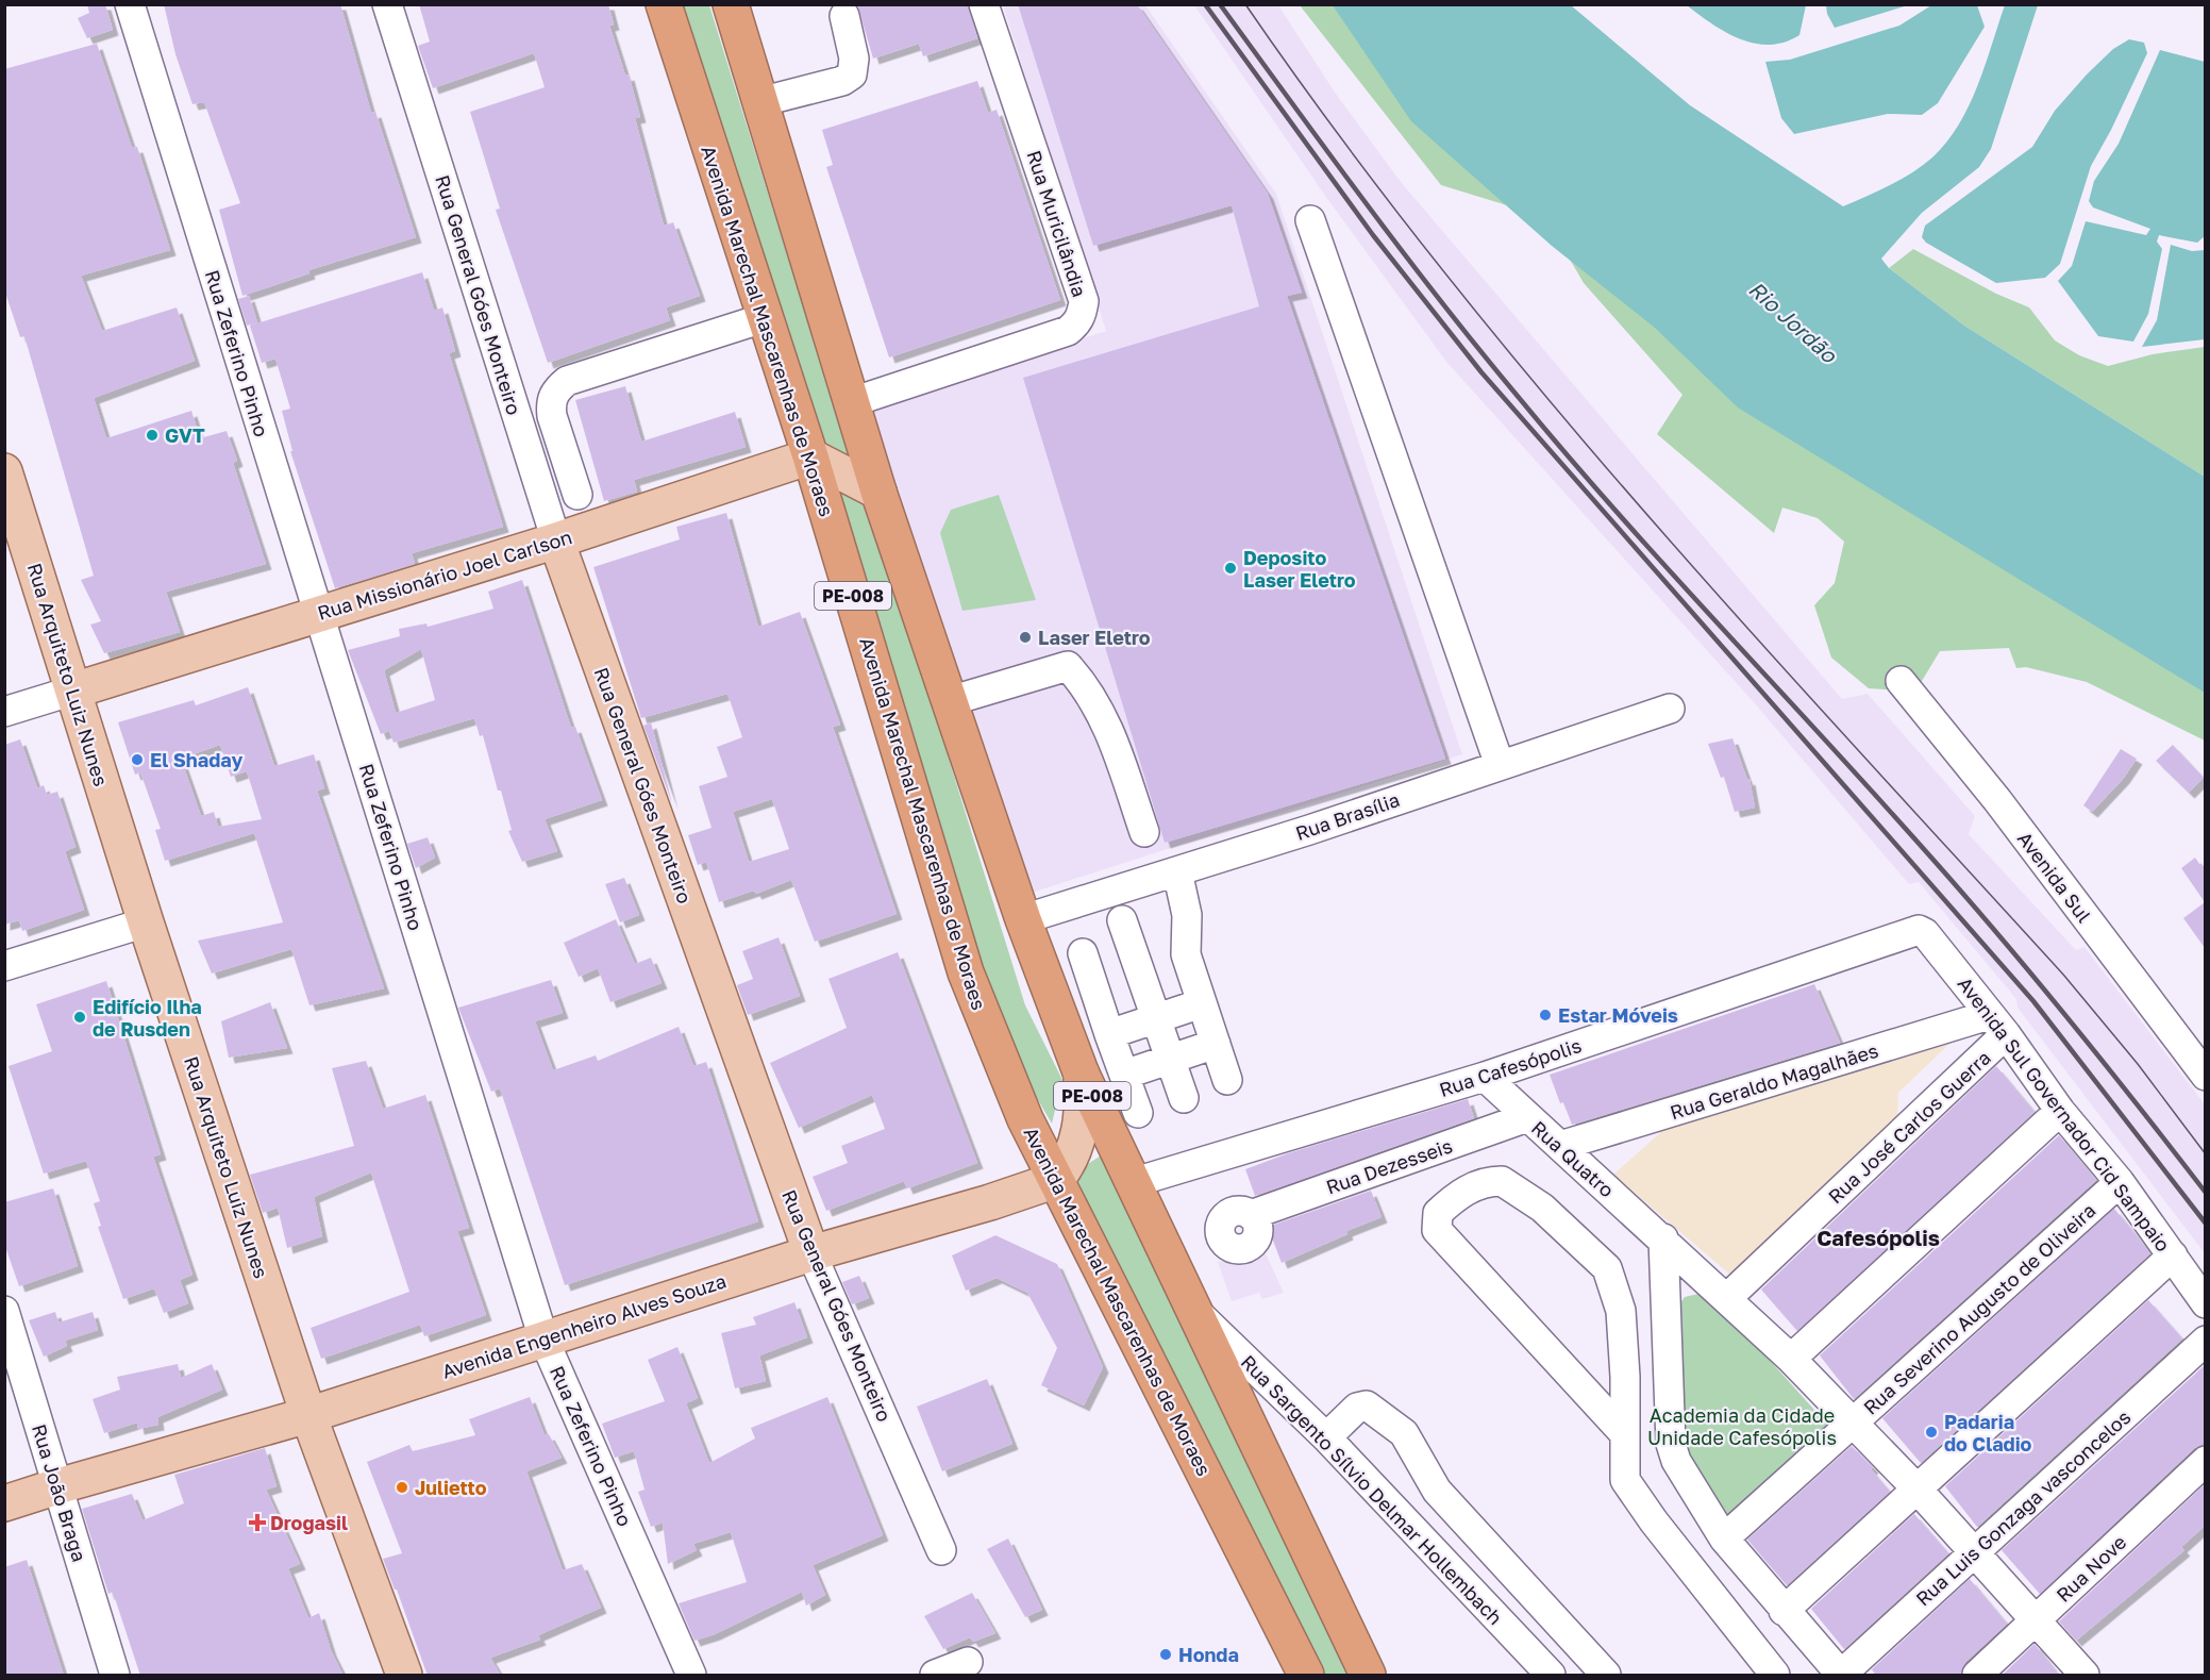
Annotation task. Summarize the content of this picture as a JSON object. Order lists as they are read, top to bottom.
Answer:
{
  "streets": {
    "highway": ["Avenida Marechal Mascarenhas de Moraes", "PE-008"],
    "main road": [
      "Rua General Góes Monteiro",
      "Rua Missionário Joel Carlson",
      "Rua Arquiteto Luiz Nunes",
      "Avenida Engenheiro Alves Souza"
    ],
    "street": [
      "Rua Muricilândia",
      "Rua Zeferino Pinho",
      "Rua Brasília",
      "Avenida Sul",
      "Rua Cafesópolis",
      "Rua Geraldo Magalhães",
      "Avenida Sul Governador Cid Sampaio",
      "Rua José Carlos Guerra",
      "Rua Quatro",
      "Rua Dezesseis",
      "Rua Severino Augusto de Oliveira",
      "Rua Sargento Sílvio Delmar Hollembach",
      "Rua João Braga",
      "Rua Luis Gonzaga vasconcelos",
      "Rua Nove"
    ]
  },
  "crossings": [
    ["Rua Muricilândia", "PE-008"],
    ["Rua General Góes Monteiro", "Rua Missionário Joel Carlson"],
    ["Rua General Góes Monteiro", "Avenida Engenheiro Alves Souza"],
    ["Avenida Marechal Mascarenhas de Moraes", "Rua Missionário Joel Carlson"],
    ["Avenida Marechal Mascarenhas de Moraes", "Avenida Engenheiro Alves Souza"],
    ["Rua Zeferino Pinho", "Rua Missionário Joel Carlson"],
    ["Rua Zeferino Pinho", "Avenida Engenheiro Alves Souza"],
    ["Rua Missionário Joel Carlson", "Rua Arquiteto Luiz Nunes"],
    ["PE-008", "Rua Brasília"],
    ["PE-008", "Rua Cafesópolis"],
    ["PE-008", "Rua Sargento Sílvio Delmar Hollembach"],
    ["Rua Arquiteto Luiz Nunes", "Avenida Engenheiro Alves Souza"],
    ["Rua Cafesópolis", "Avenida Sul Governador Cid Sampaio"],
    ["Rua Cafesópolis", "Rua Quatro"],
    ["Rua Geraldo Magalhães", "Avenida Sul Governador Cid Sampaio"],
    ["Rua Geraldo Magalhães", "Rua José Carlos Guerra"],
    ["Rua Geraldo Magalhães", "Rua Quatro"],
    ["Avenida Sul Governador Cid Sampaio", "Rua José Carlos Guerra"],
    ["Avenida Sul Governador Cid Sampaio", "Rua Severino Augusto de Oliveira"],
    ["Rua José Carlos Guerra", "Rua Quatro"],
    ["Rua Quatro", "Rua Dezesseis"],
    ["Rua Quatro", "Rua Severino Augusto de Oliveira"],
    ["Rua Quatro", "Rua Luis Gonzaga vasconcelos"],
    ["Rua Quatro", "Rua Nove"],
    ["Avenida Engenheiro Alves Souza", "Rua João Braga"]
  ],
  "districts": ["Cafesópolis"],
  "water": ["Rio Jordão"],
  "parks": ["Academia da Cidade Unidade Cafesópolis"],
  "places": {
    "other": [
      "GVT",
      "Deposito Laser Eletro",
      "Laser Eletro",
      "El Shaday",
      "Estar Móveis",
      "Edifício Ilha de Rusden",
      "Padaria do Cladio",
      "Julietto",
      "Honda"
    ],
    "health": ["Drogasil"]
  }
}
